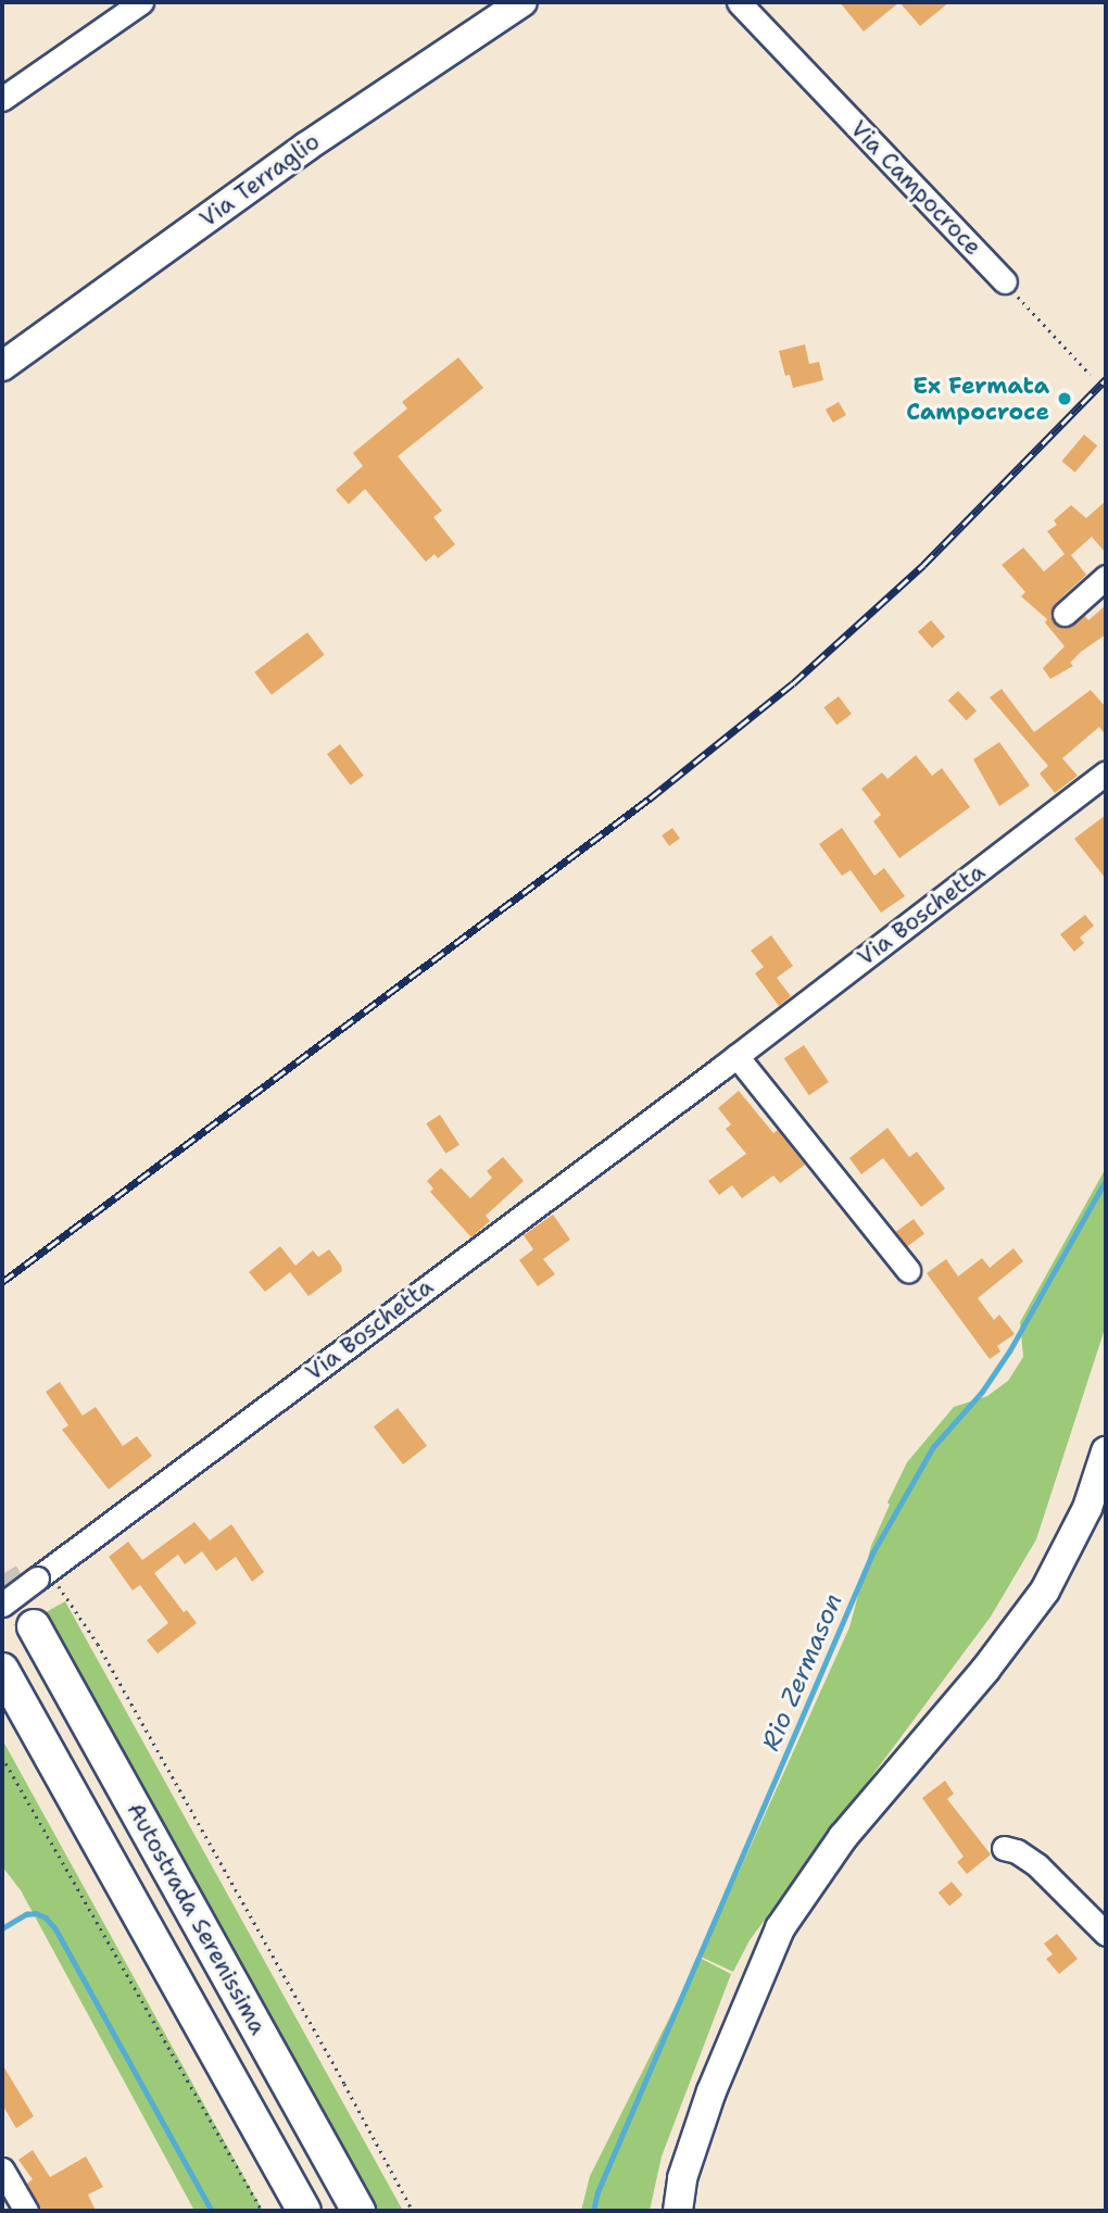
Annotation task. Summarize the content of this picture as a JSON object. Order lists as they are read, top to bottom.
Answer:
{
  "streets": {
    "highway": ["Autostrada Serenissima"],
    "main road": ["Via Terraglio"],
    "street": ["Via Campocroce", "Via Boschetta"]
  },
  "water": ["Rio Zermason"],
  "places": ["Ex Fermata Campocroce"]
}
